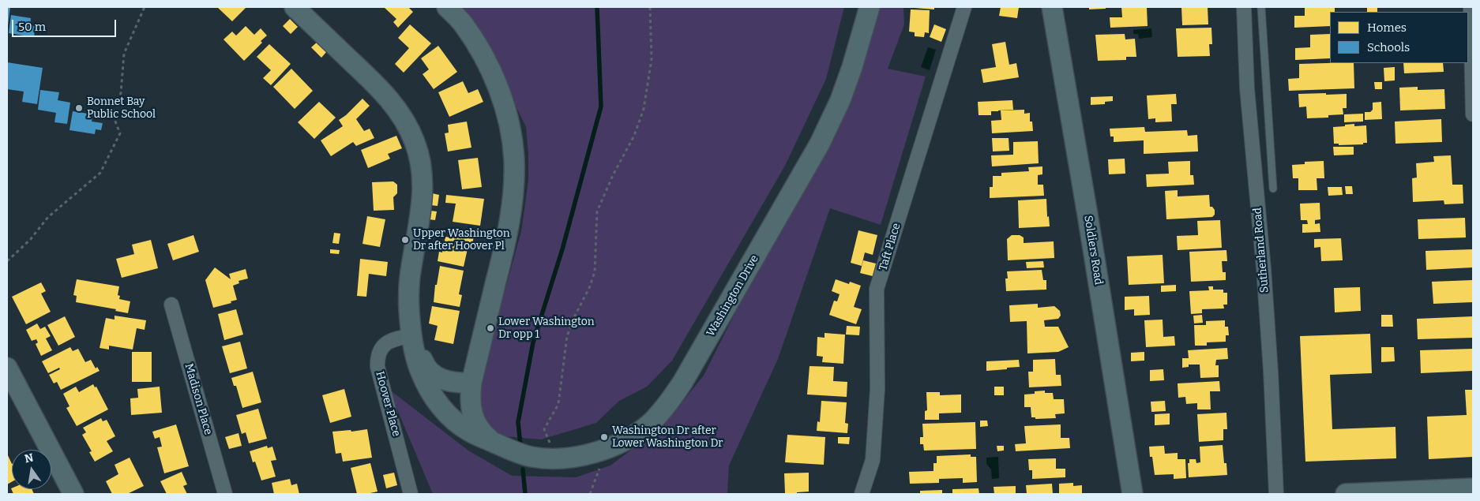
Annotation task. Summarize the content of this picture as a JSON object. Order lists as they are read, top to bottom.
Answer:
{
  "streets": {
    "street": [
      "Taft Place",
      "Soldiers Road",
      "Sutherland Road",
      "Washington Drive",
      "Madison Place",
      "Hoover Place"
    ]
  },
  "crossings": [
    ["Washington Drive", "Hoover Place"]
  ],
  "places": [
    "Bonnet Bay Public School",
    "Upper Washington Dr after Hoover Pl",
    "Lower Washington Dr opp 1",
    "Washington Dr after Lower Washington Dr"
  ],
  "legend": ["Homes", "Schools"],
  "scale_bar": "50 m",
  "north": "top"
}
